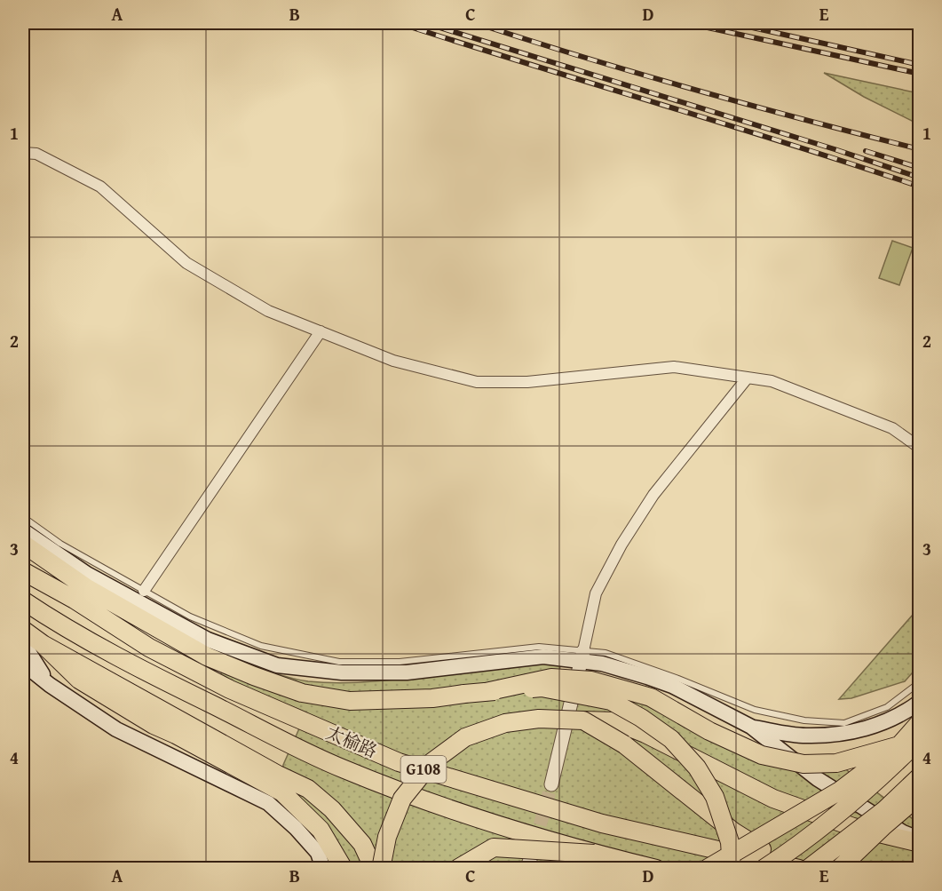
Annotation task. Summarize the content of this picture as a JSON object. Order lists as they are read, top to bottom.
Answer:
{
  "streets": {
    "highway": ["太榆路", "G108"]
  },
  "grid": {
    "columns": [
      "A",
      "B",
      "C",
      "D",
      "E"
    ],
    "rows": [
      "1",
      "2",
      "3",
      "4"
    ]
  }
}
